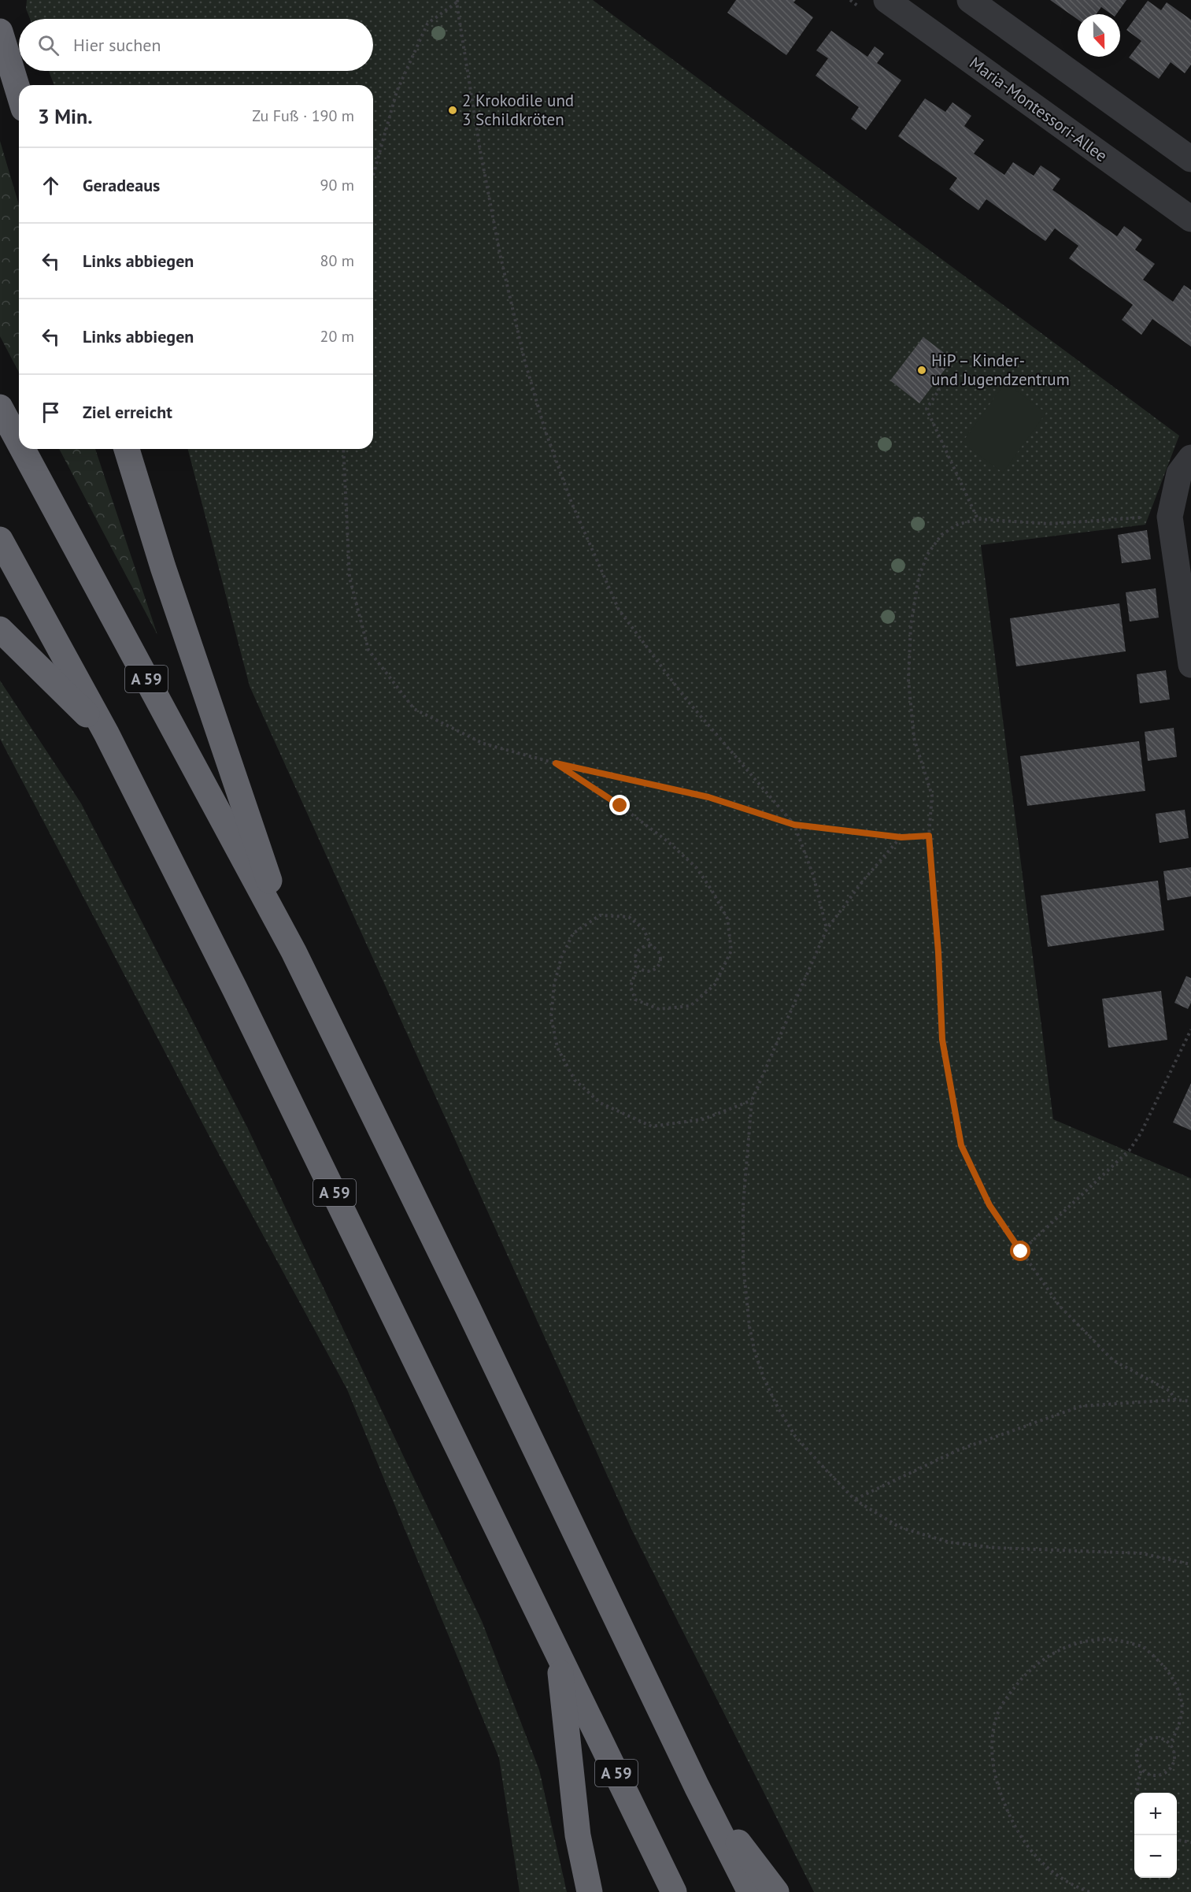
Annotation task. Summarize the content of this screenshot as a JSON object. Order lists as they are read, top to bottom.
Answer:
{
  "streets": {
    "highway": ["A 59"],
    "street": ["Maria-Montessori-Allee"]
  },
  "places": ["2 Krokodile und 3 Schildkröten", "HiP – Kinder- und Jugendzentrum"],
  "north": "bottom",
  "page": {
    "search": "Hier suchen",
    "heading": ["3 Min.", "Zu Fuß · 190 m"],
    "list": [
      ["Geradeaus", "90 m"],
      ["Links abbiegen", "80 m"],
      ["Links abbiegen", "20 m"],
      "Ziel erreicht"
    ],
    "map_buttons": ["+", "−"]
  }
}
